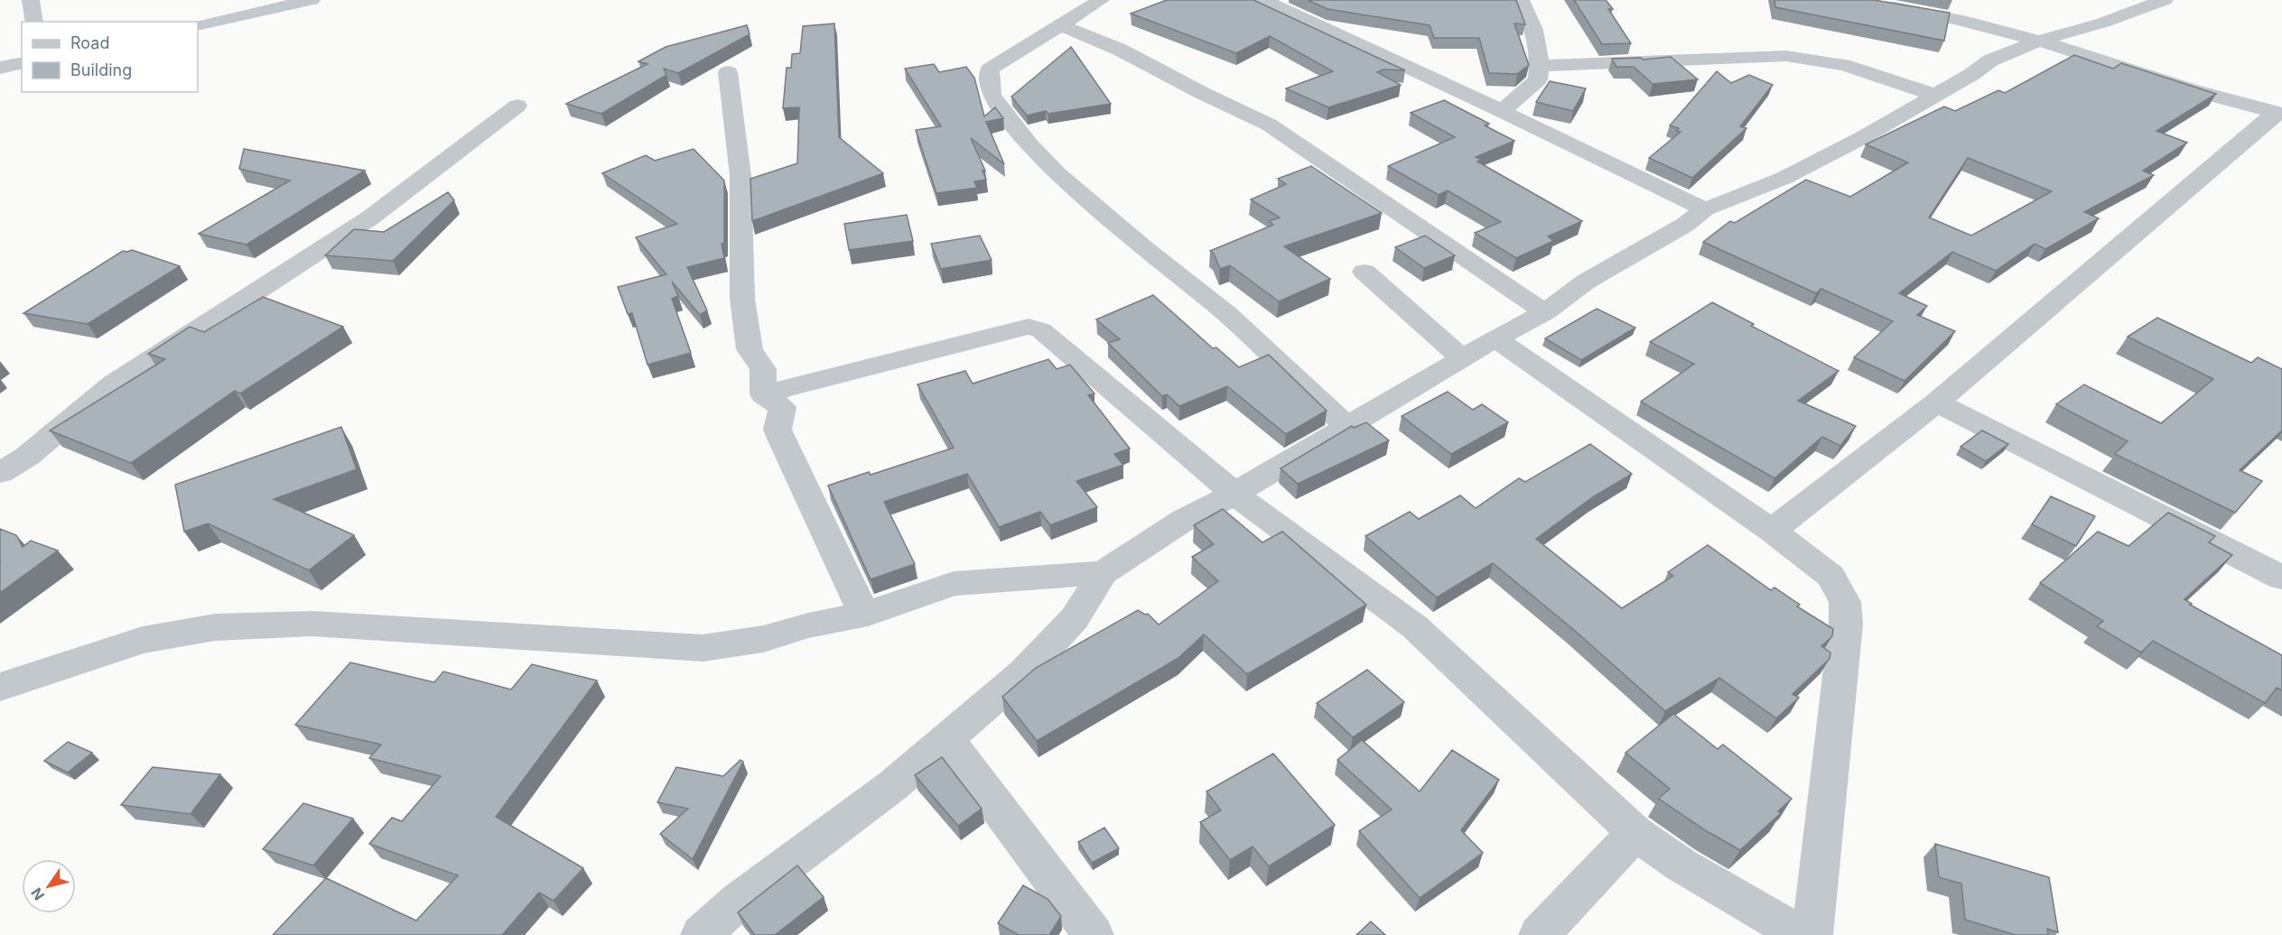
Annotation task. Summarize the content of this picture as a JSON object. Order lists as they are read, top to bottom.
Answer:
{
  "legend": ["Road", "Building"],
  "north": "bottom left"
}
